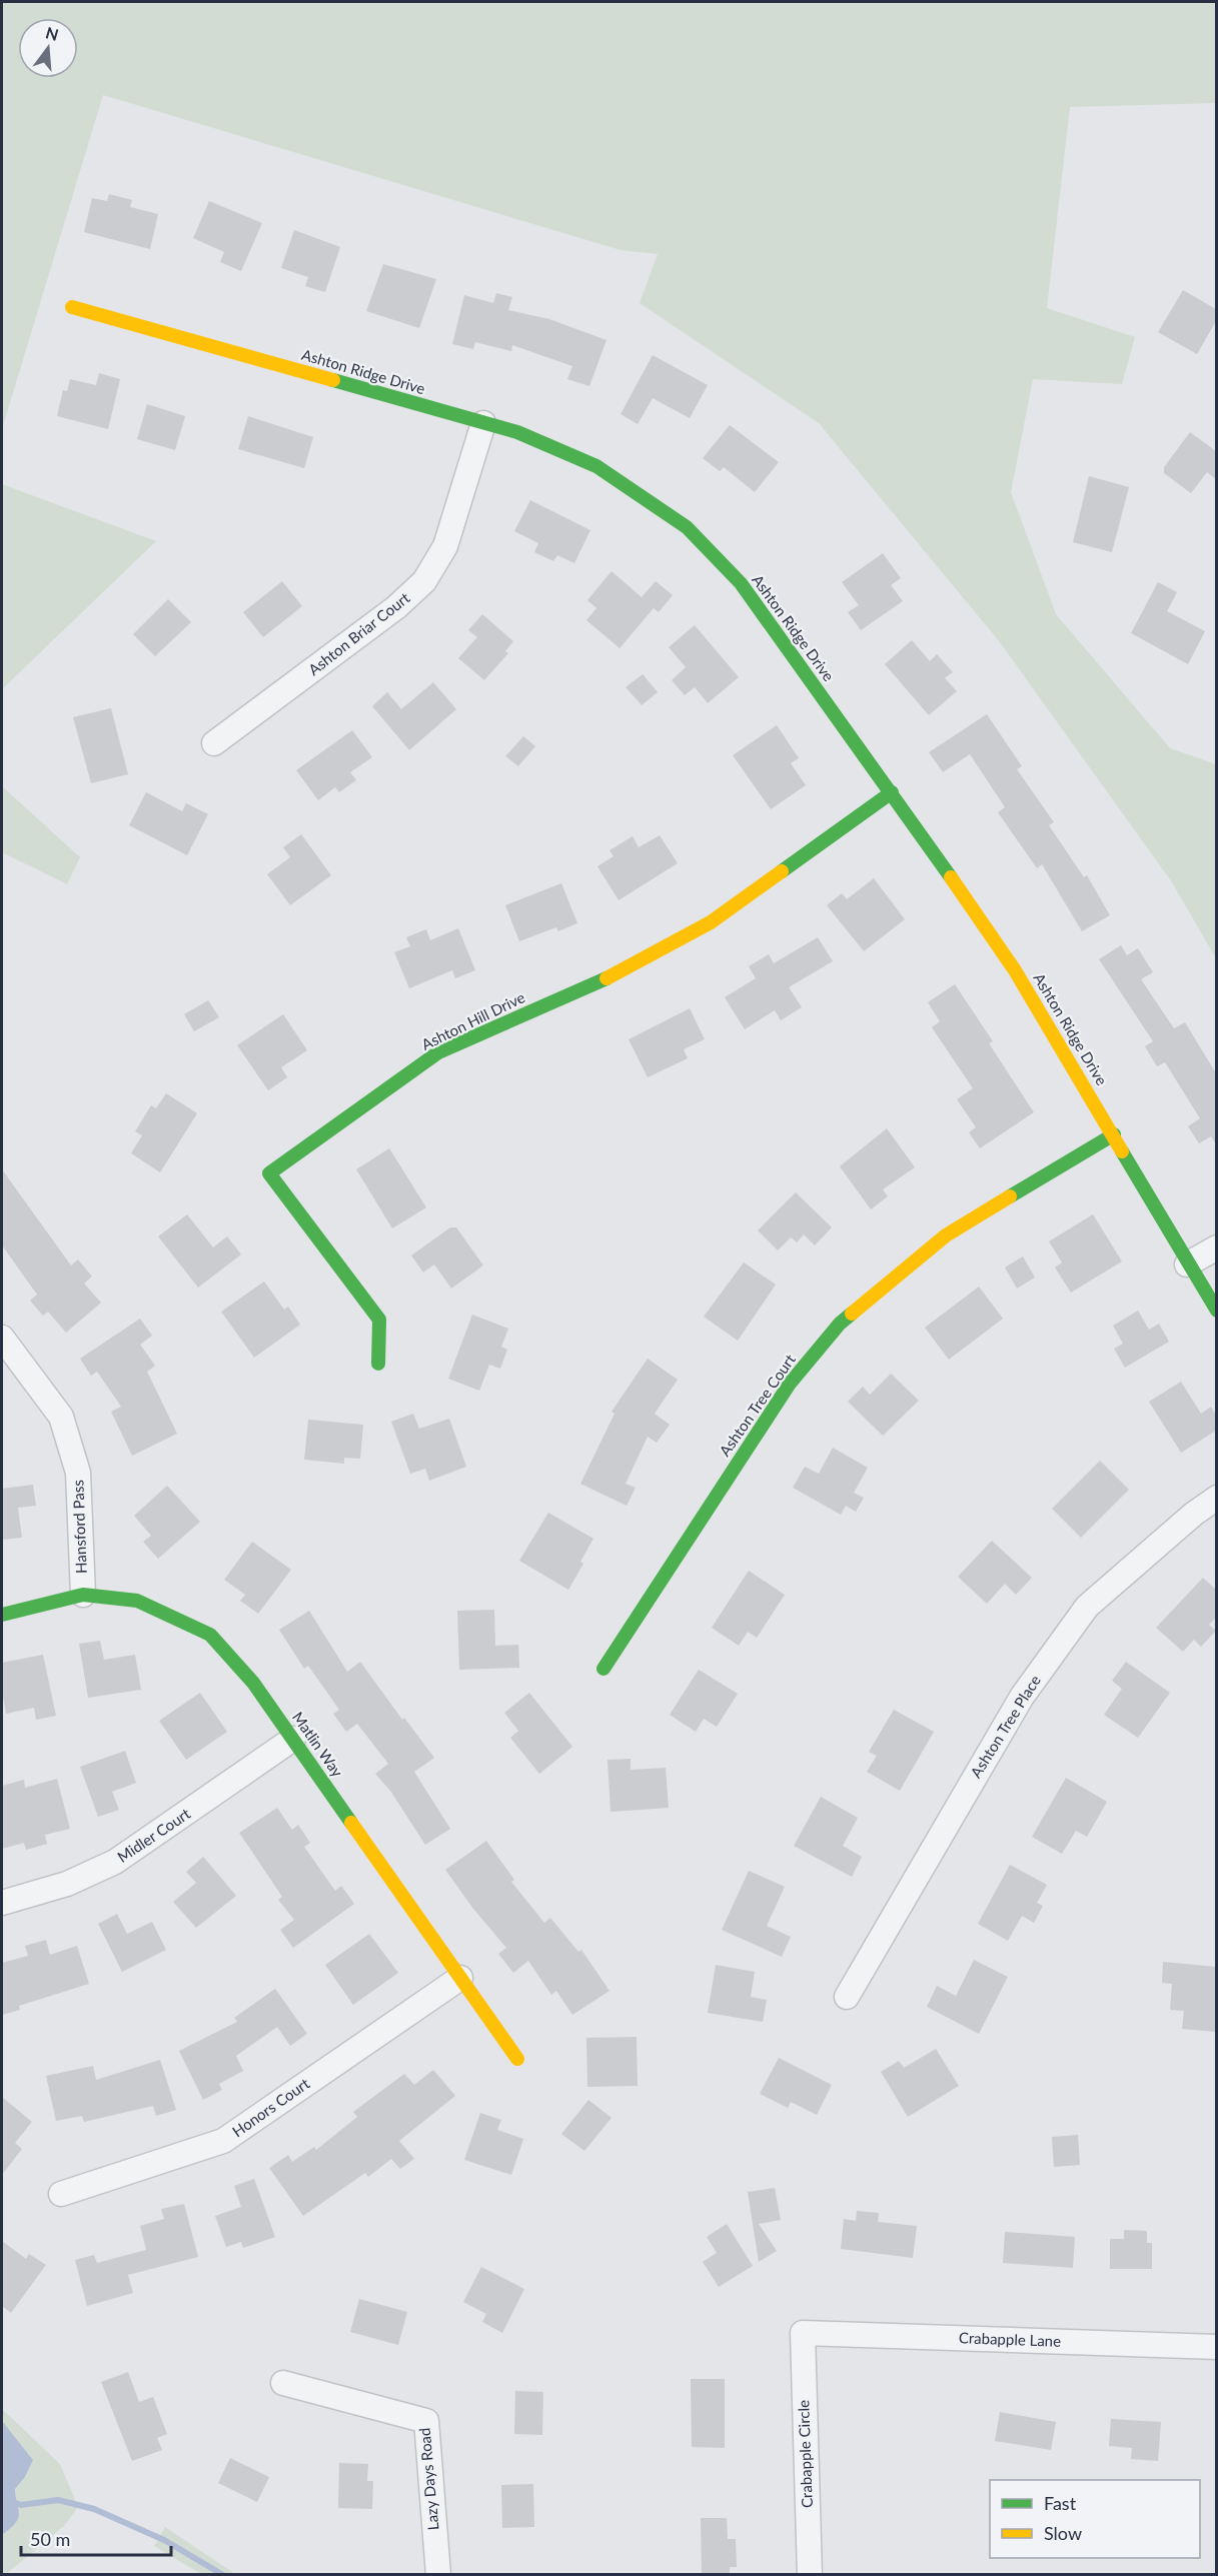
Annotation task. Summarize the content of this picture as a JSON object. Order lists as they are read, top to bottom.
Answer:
{
  "streets": {
    "street": [
      "Ashton Ridge Drive",
      "Ashton Briar Court",
      "Ashton Hill Drive",
      "Ashton Tree Court",
      "Hansford Pass",
      "Ashton Tree Place",
      "Matlin Way",
      "Midler Court",
      "Honors Court",
      "Crabapple Lane",
      "Crabapple Circle",
      "Lazy Days Road"
    ]
  },
  "crossings": [
    ["Ashton Ridge Drive", "Ashton Briar Court"],
    ["Ashton Ridge Drive", "Ashton Hill Drive"],
    ["Ashton Ridge Drive", "Ashton Tree Court"],
    ["Hansford Pass", "Matlin Way"],
    ["Matlin Way", "Midler Court"],
    ["Matlin Way", "Honors Court"],
    ["Crabapple Lane", "Crabapple Circle"]
  ],
  "legend": ["Fast", "Slow"],
  "scale_bar": "50 m",
  "north": "top"
}
